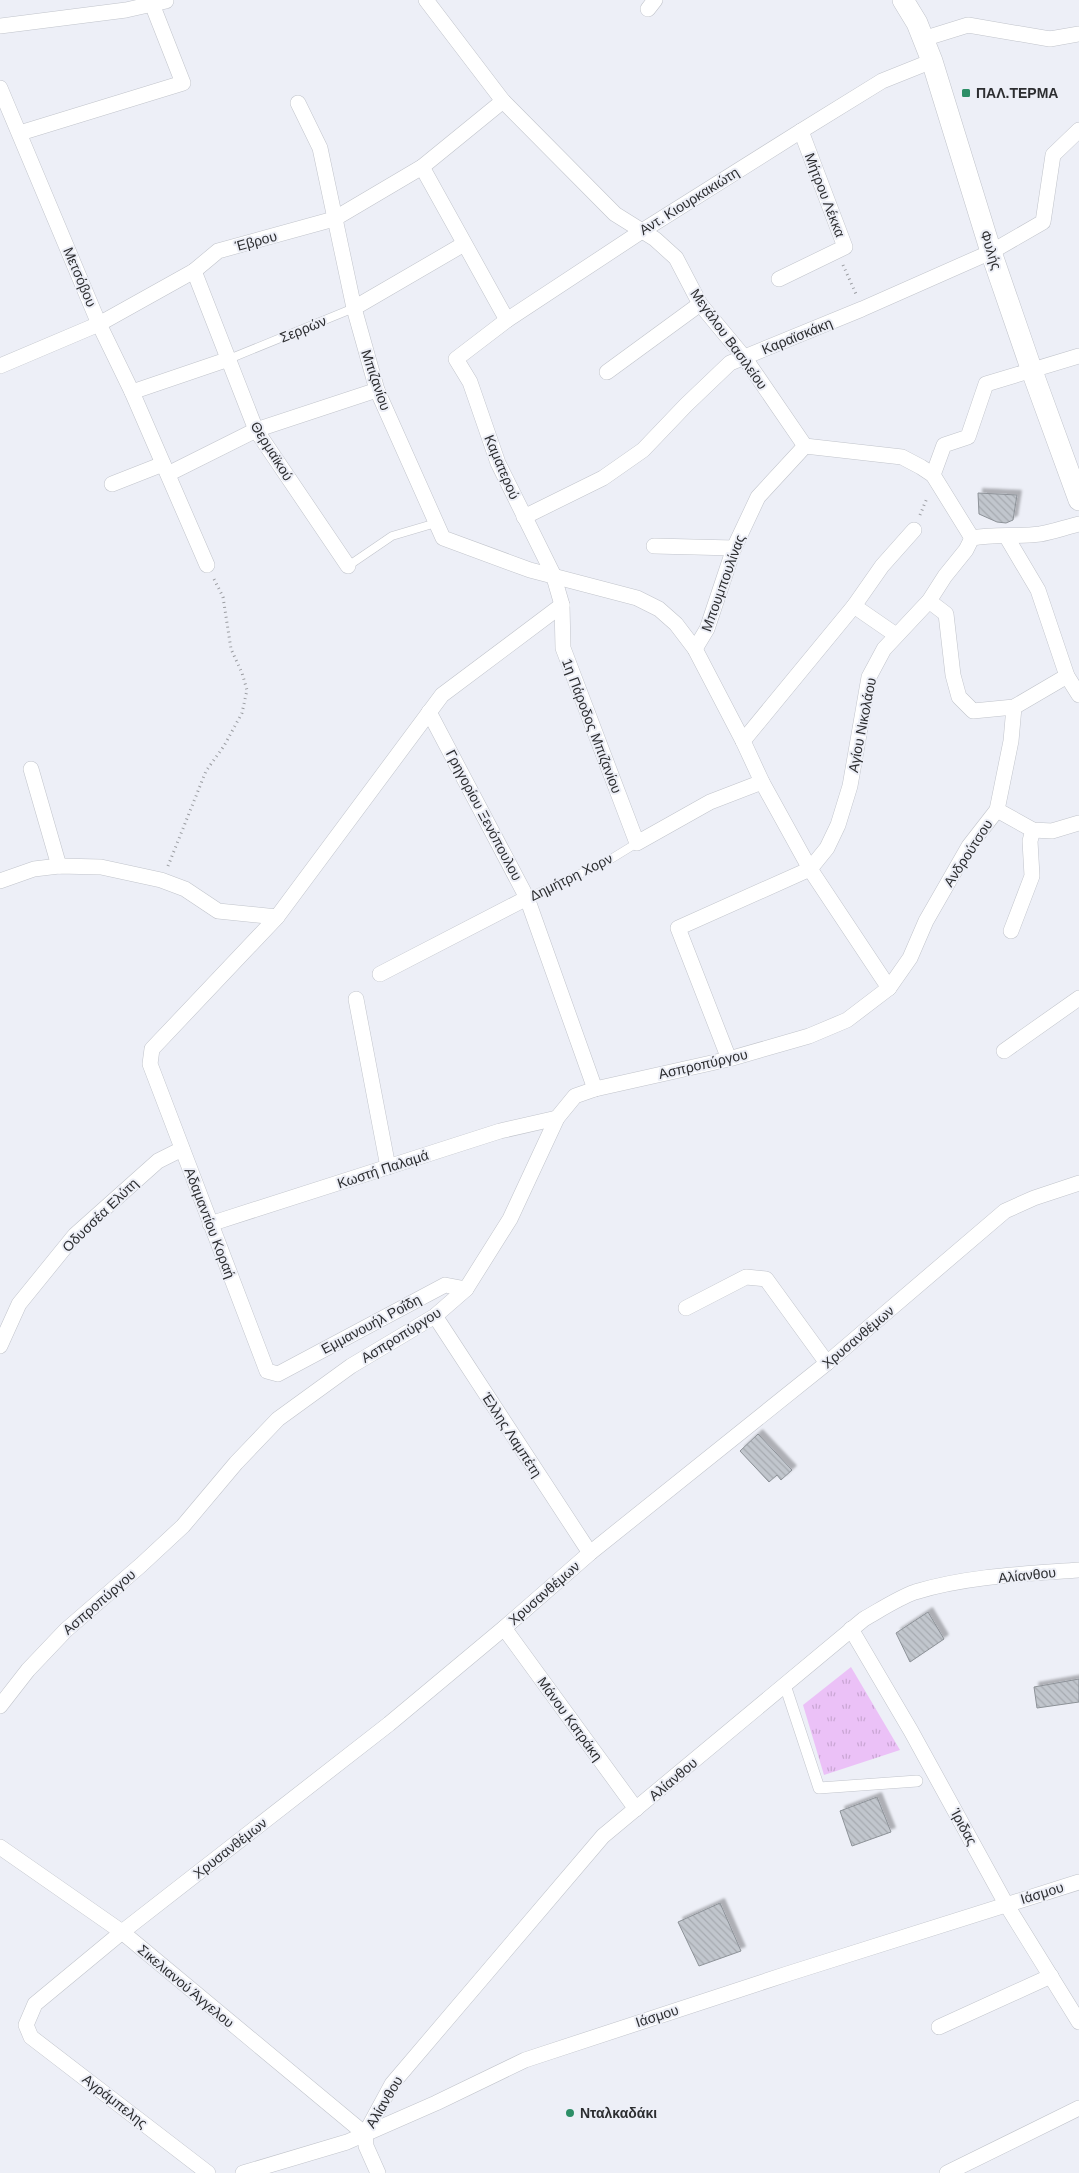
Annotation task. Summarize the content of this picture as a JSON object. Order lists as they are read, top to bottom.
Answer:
{
  "streets": {
    "main road": ["Φυλής"],
    "street": [
      "Μήτρου Λέκκα",
      "Αντ. Κιουρκακιώτη",
      "Έβρου",
      "Μετσόβου",
      "Σερρών",
      "Καραϊσκάκη",
      "Μεγάλου Βασιλείου",
      "Μπιζανίου",
      "Θερμαϊκού",
      "Καματερού",
      "Μπουμπουλίνας",
      "Αγίου Νικολάου",
      "1η Πάροδος Μπιζανίου",
      "Γρηγορίου Ξενόπουλου",
      "Ανδρούτσου",
      "Δημήτρη Χορν",
      "Ασπροπύργου",
      "Κωστή Παλαμά",
      "Οδυσσέα Ελύτη",
      "Αδαμαντίου Κοραή",
      "Εμμανουήλ Ροΐδη",
      "Χρυσανθέμων",
      "Έλλης Λαμπέτη",
      "Αλίανθου",
      "Μάνου Κατράκη",
      "Ίριδας",
      "Ιάσμου",
      "Σικελιανού Άγγελου",
      "Αγράμπελης"
    ]
  },
  "crossings": [
    ["Μήτρου Λέκκα", "Αντ. Κιουρκακιώτη"],
    ["Αντ. Κιουρκακιώτη", "Φυλής"],
    ["Αντ. Κιουρκακιώτη", "Μεγάλου Βασιλείου"],
    ["Αντ. Κιουρκακιώτη", "Καματερού"],
    ["Έβρου", "Μετσόβου"],
    ["Έβρου", "Μεγάλου Βασιλείου"],
    ["Έβρου", "Μπιζανίου"],
    ["Έβρου", "Θερμαϊκού"],
    ["Φυλής", "Καραϊσκάκη"],
    ["Μετσόβου", "Σερρών"],
    ["Σερρών", "Μπιζανίου"],
    ["Σερρών", "Θερμαϊκού"],
    ["Καραϊσκάκη", "Μεγάλου Βασιλείου"],
    ["Καραϊσκάκη", "Καματερού"],
    ["Μεγάλου Βασιλείου", "Μπουμπουλίνας"],
    ["Μπιζανίου", "Καματερού"],
    ["Μπιζανίου", "Μπουμπουλίνας"],
    ["Μπιζανίου", "Αγίου Νικολάου"],
    ["Μπιζανίου", "Ανδρούτσου"],
    ["Μπιζανίου", "Δημήτρη Χορν"],
    ["Μπιζανίου", "Ασπροπύργου"],
    ["Καματερού", "1η Πάροδος Μπιζανίου"],
    ["Αγίου Νικολάου", "Ασπροπύργου"],
    ["1η Πάροδος Μπιζανίου", "Δημήτρη Χορν"],
    ["Γρηγορίου Ξενόπουλου", "Δημήτρη Χορν"],
    ["Γρηγορίου Ξενόπουλου", "Ασπροπύργου"],
    ["Ανδρούτσου", "Ασπροπύργου"],
    ["Ασπροπύργου", "Κωστή Παλαμά"],
    ["Ασπροπύργου", "Εμμανουήλ Ροΐδη"],
    ["Ασπροπύργου", "Έλλης Λαμπέτη"],
    ["Κωστή Παλαμά", "Αδαμαντίου Κοραή"],
    ["Οδυσσέα Ελύτη", "Αδαμαντίου Κοραή"],
    ["Αδαμαντίου Κοραή", "Εμμανουήλ Ροΐδη"],
    ["Χρυσανθέμων", "Έλλης Λαμπέτη"],
    ["Χρυσανθέμων", "Μάνου Κατράκη"],
    ["Χρυσανθέμων", "Σικελιανού Άγγελου"],
    ["Χρυσανθέμων", "Αγράμπελης"],
    ["Αλίανθου", "Μάνου Κατράκη"],
    ["Αλίανθου", "Ίριδας"],
    ["Αλίανθου", "Ιάσμου"],
    ["Αλίανθου", "Σικελιανού Άγγελου"],
    ["Ίριδας", "Ιάσμου"],
    ["Ιάσμου", "Σικελιανού Άγγελου"]
  ],
  "places": {
    "transit": ["ΠΑΛ.ΤΕΡΜΑ"],
    "other": ["Νταλκαδάκι"]
  }
}
